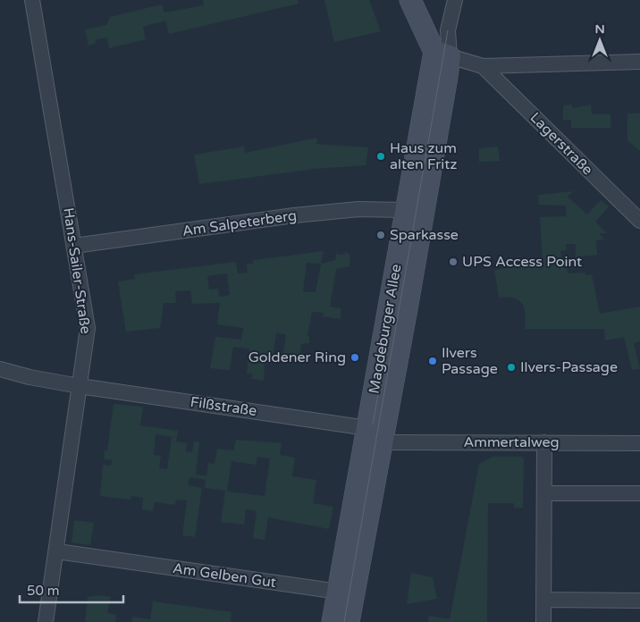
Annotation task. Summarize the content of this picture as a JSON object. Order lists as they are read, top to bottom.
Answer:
{
  "streets": {
    "main road": ["Magdeburger Allee"],
    "street": [
      "Lagerstraße",
      "Am Salpeterberg",
      "Hans-Sailer-Straße",
      "Filßstraße",
      "Ammertalweg",
      "Am Gelben Gut"
    ]
  },
  "crossings": [
    ["Am Salpeterberg", "Hans-Sailer-Straße"],
    ["Am Salpeterberg", "Magdeburger Allee"],
    ["Hans-Sailer-Straße", "Filßstraße"],
    ["Hans-Sailer-Straße", "Am Gelben Gut"],
    ["Magdeburger Allee", "Filßstraße"],
    ["Magdeburger Allee", "Ammertalweg"],
    ["Magdeburger Allee", "Am Gelben Gut"],
    ["Filßstraße", "Ammertalweg"]
  ],
  "places": [
    "Haus zum alten Fritz",
    "Sparkasse",
    "UPS Access Point",
    "Goldener Ring",
    "Ilvers Passage",
    "Ilvers-Passage"
  ],
  "scale_bar": "50 m",
  "north": "top"
}
